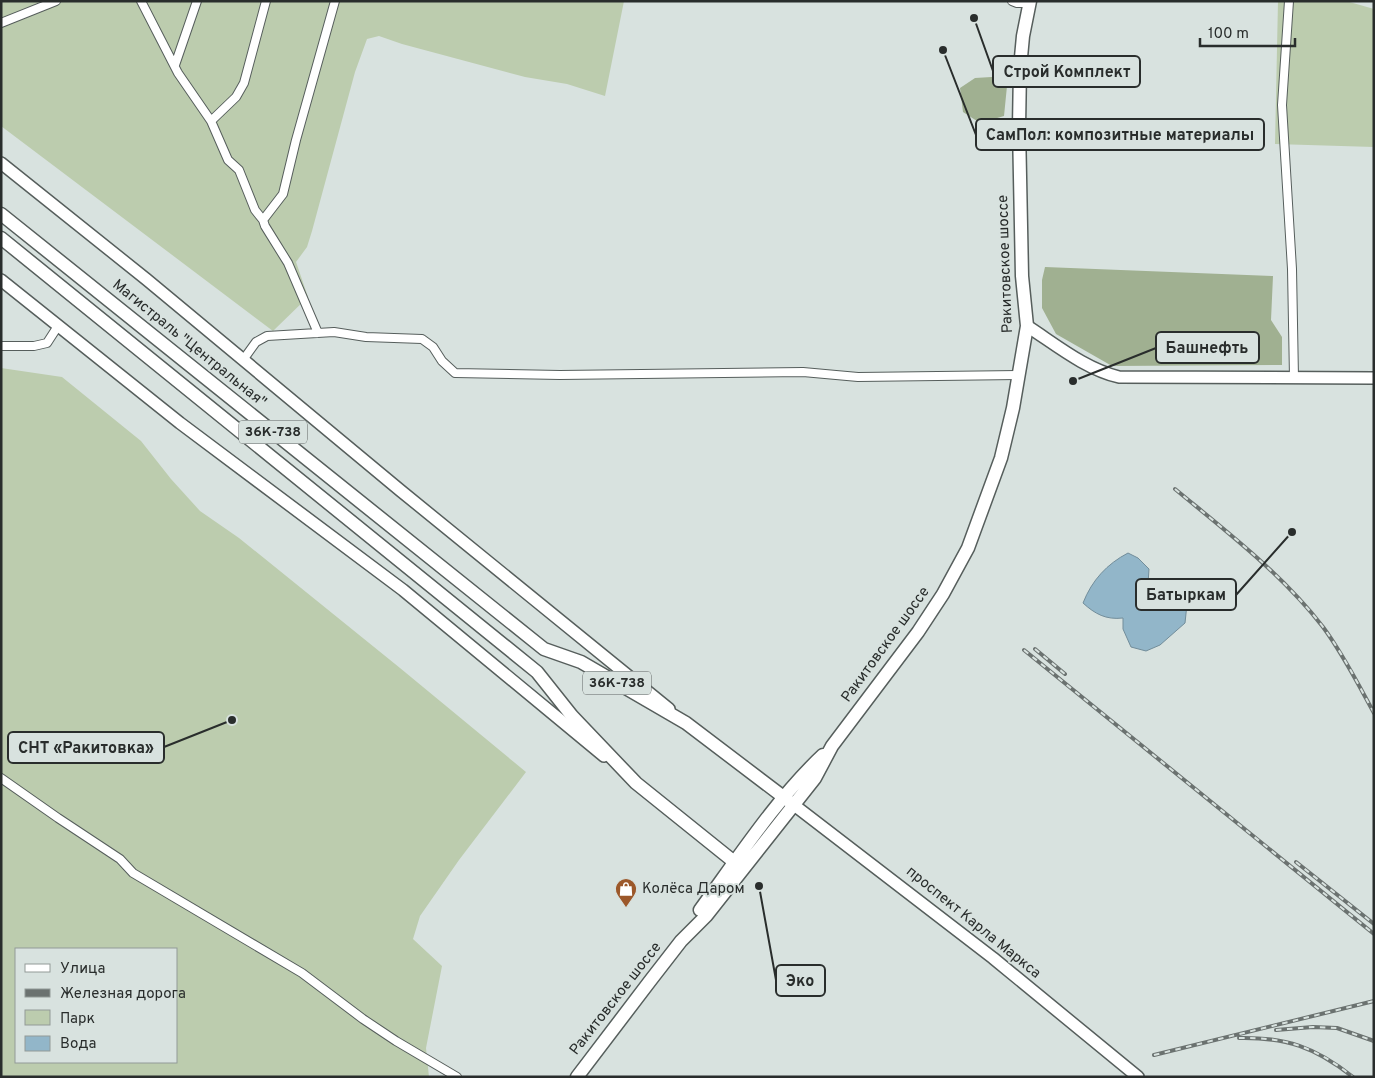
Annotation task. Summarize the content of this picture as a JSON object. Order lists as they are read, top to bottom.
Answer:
{
  "streets": {
    "main road": [
      "Ракитовское шоссе",
      "Магистраль \"Центральная\"",
      "36К-738",
      "проспект Карла Маркса"
    ]
  },
  "crossings": [
    ["Ракитовское шоссе", "36К-738"],
    ["Ракитовское шоссе", "проспект Карла Маркса"],
    ["Магистраль \"Центральная\"", "36К-738"],
    ["36К-738", "проспект Карла Маркса"]
  ],
  "places": {
    "other": [
      "Строй Комплект",
      "СамПол: композитные материалы",
      "Башнефть",
      "Батыркам",
      "СНТ «Ракитовка»",
      "Эко"
    ],
    "shop": ["Колёса Даром"]
  },
  "legend": [
    "Улица",
    "Железная дорога",
    "Парк",
    "Вода"
  ],
  "scale_bar": "100 m"
}
